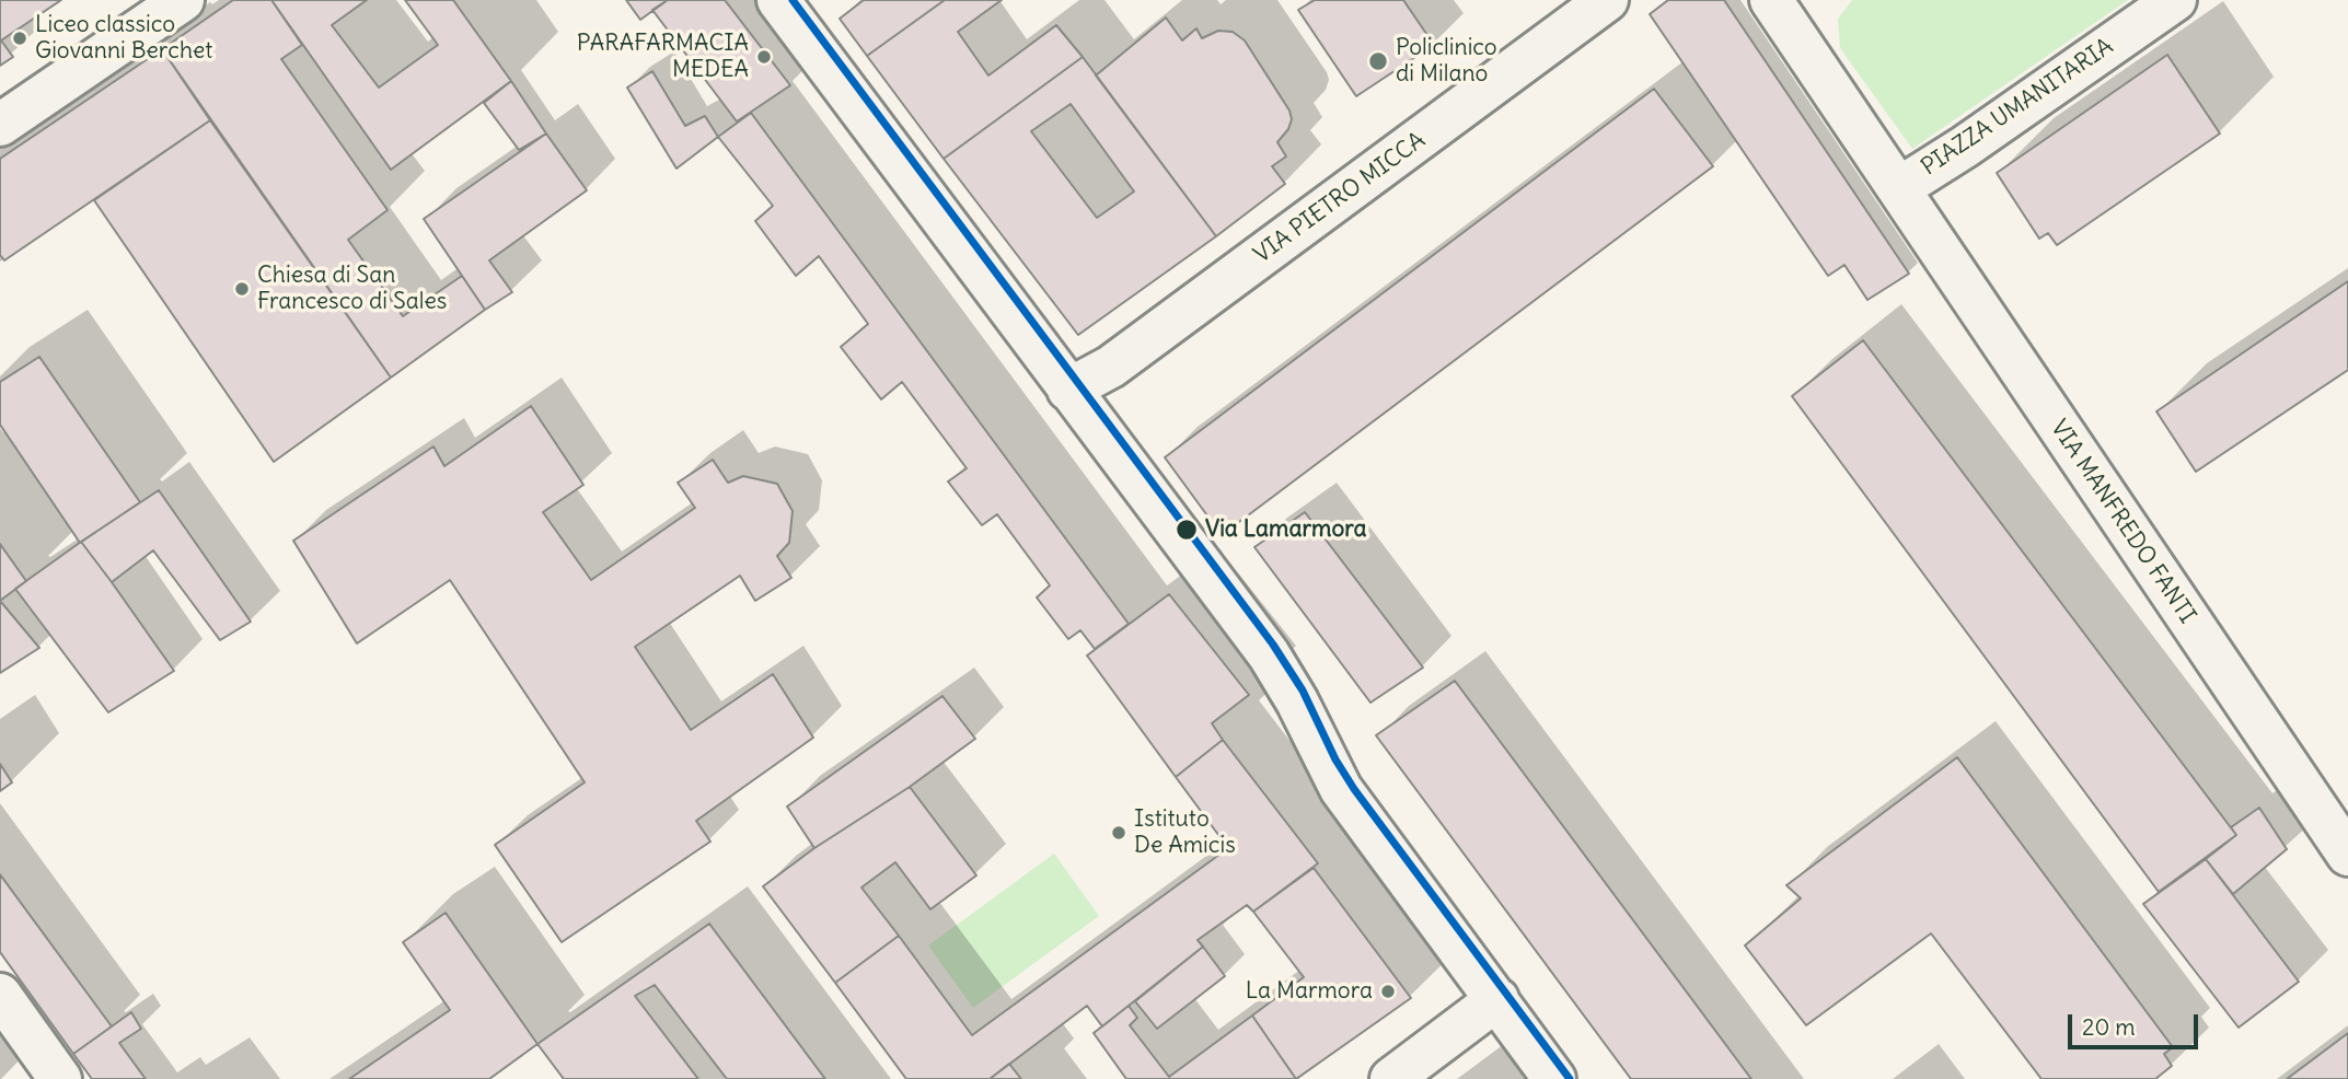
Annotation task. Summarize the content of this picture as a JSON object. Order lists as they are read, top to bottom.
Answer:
{
  "streets": {
    "street": ["PIAZZA UMANITARIA", "VIA PIETRO MICCA", "VIA MANFREDO FANTI"]
  },
  "crossings": [
    ["PIAZZA UMANITARIA", "VIA MANFREDO FANTI"]
  ],
  "places": [
    "Liceo classico Giovanni Berchet",
    "PARAFARMACIA MEDEA",
    "Policlinico di Milano",
    "Chiesa di San Francesco di Sales",
    "Via Lamarmora",
    "Istituto De Amicis",
    "La Marmora"
  ],
  "scale_bar": "20 m"
}
